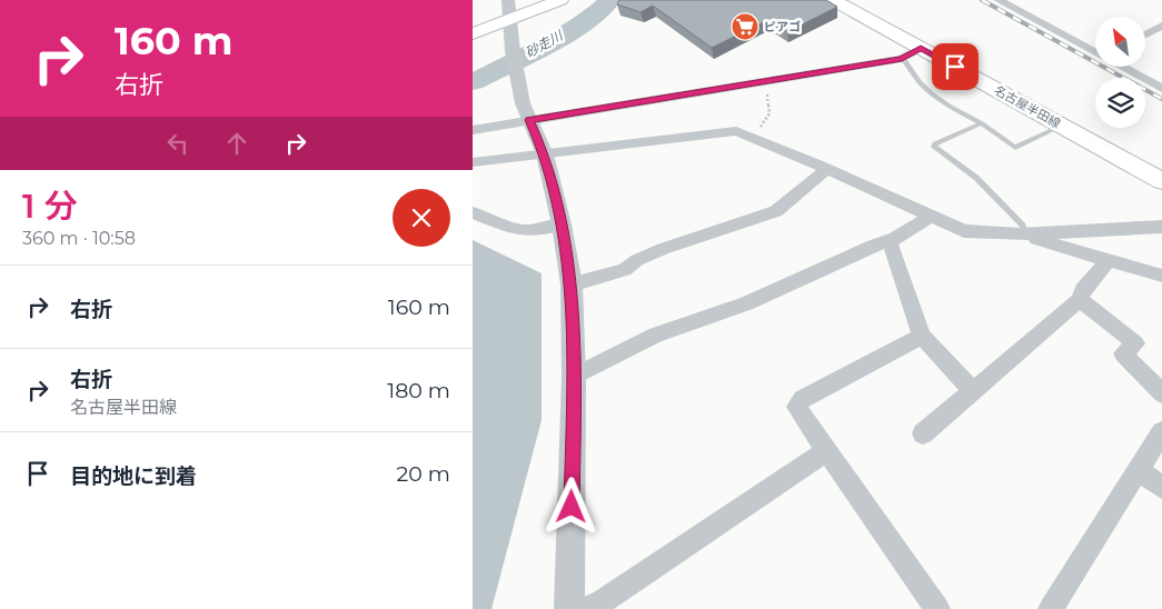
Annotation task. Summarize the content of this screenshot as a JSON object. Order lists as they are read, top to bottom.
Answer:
{
  "streets": {
    "main road": ["名古屋半田線"]
  },
  "water": ["砂走川"],
  "places": {
    "supermarket": ["ピアゴ"]
  },
  "north": "top left",
  "page": {
    "turn": ["160 m", "右折"],
    "heading": ["1 分", "360 m · 10:58"],
    "list": [
      {
        "name": "右折",
        "value": "160 m"
      },
      {
        "name": "右折",
        "note": "名古屋半田線",
        "value": "180 m"
      },
      {
        "name": "目的地に到着",
        "value": "20 m"
      }
    ]
  }
}
